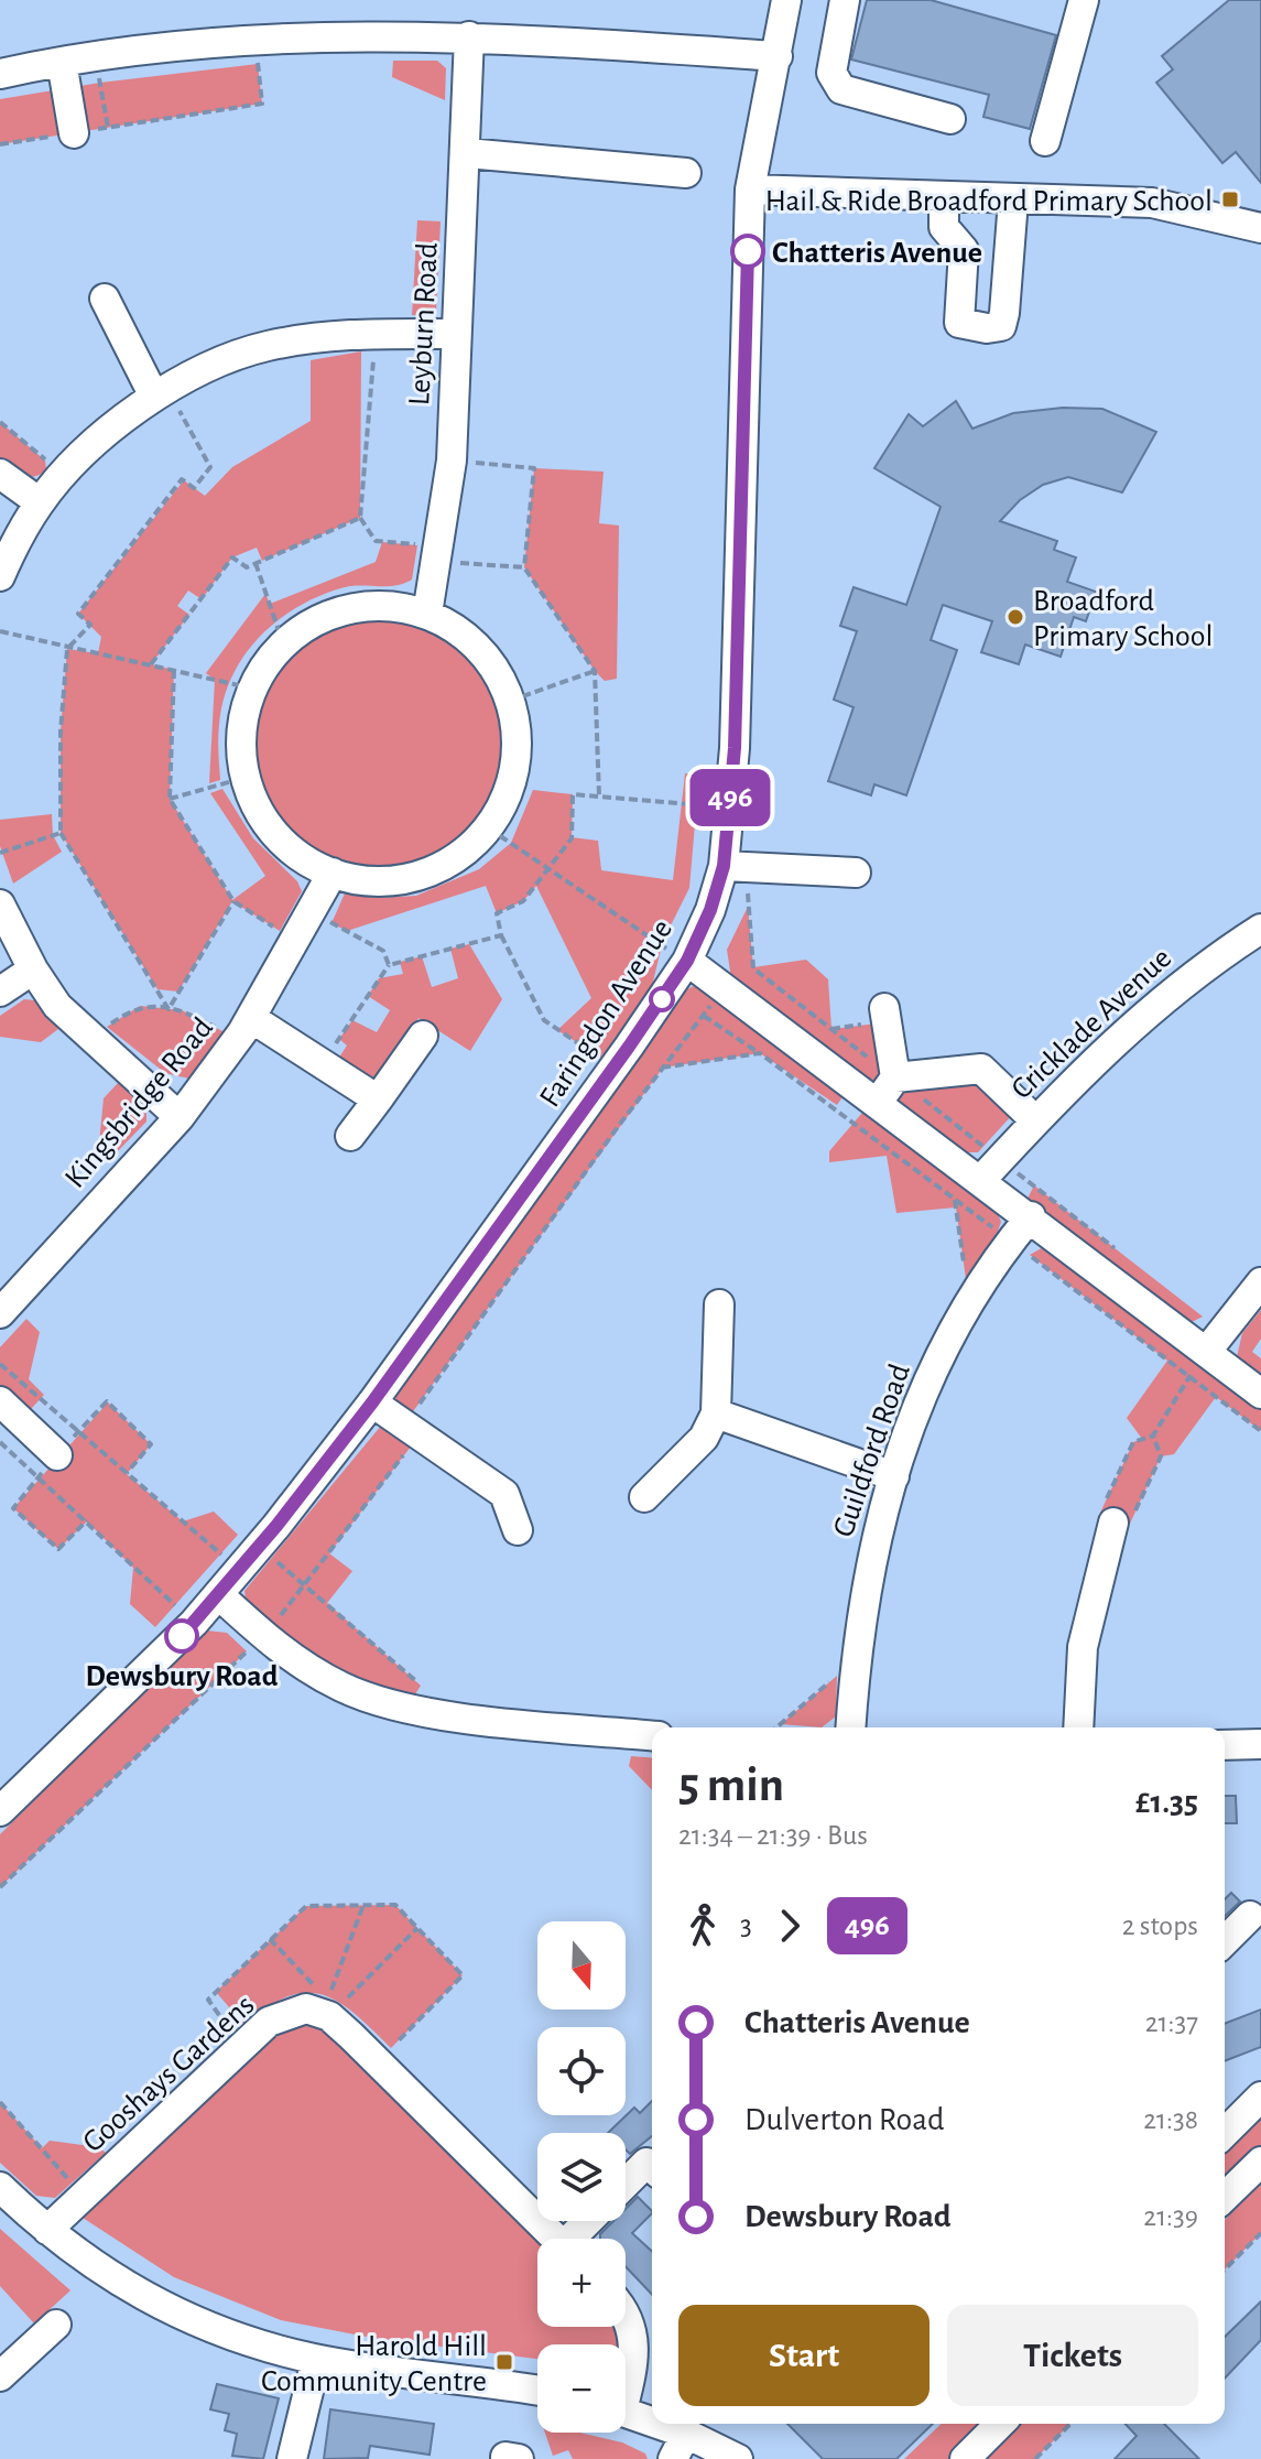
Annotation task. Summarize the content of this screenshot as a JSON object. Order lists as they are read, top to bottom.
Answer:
{
  "streets": {
    "street": [
      "Leyburn Road",
      "Faringdon Avenue",
      "Cricklade Avenue",
      "Kingsbridge Road",
      "Guildford Road",
      "Gooshays Gardens"
    ]
  },
  "crossings": [
    ["Leyburn Road", "Kingsbridge Road"]
  ],
  "places": {
    "transit": ["Hail & Ride Broadford Primary School", "Harold Hill Community Centre"],
    "other": ["Chatteris Avenue", "Broadford Primary School", "Dewsbury Road"]
  },
  "lines": ["bus line 496"],
  "north": "bottom",
  "page": {
    "on_map": "496",
    "heading": ["5 min", "21:34 – 21:39 · Bus", "£1.35"],
    "legs": ["3", "496", "2 stops"],
    "map_buttons": ["+", "−"],
    "list": [
      {
        "name": "Chatteris Avenue",
        "value": "21:37"
      },
      {
        "name": "Dulverton Road",
        "value": "21:38"
      },
      {
        "name": "Dewsbury Road",
        "value": "21:39"
      }
    ],
    "buttons": ["Start", "Tickets"]
  }
}
